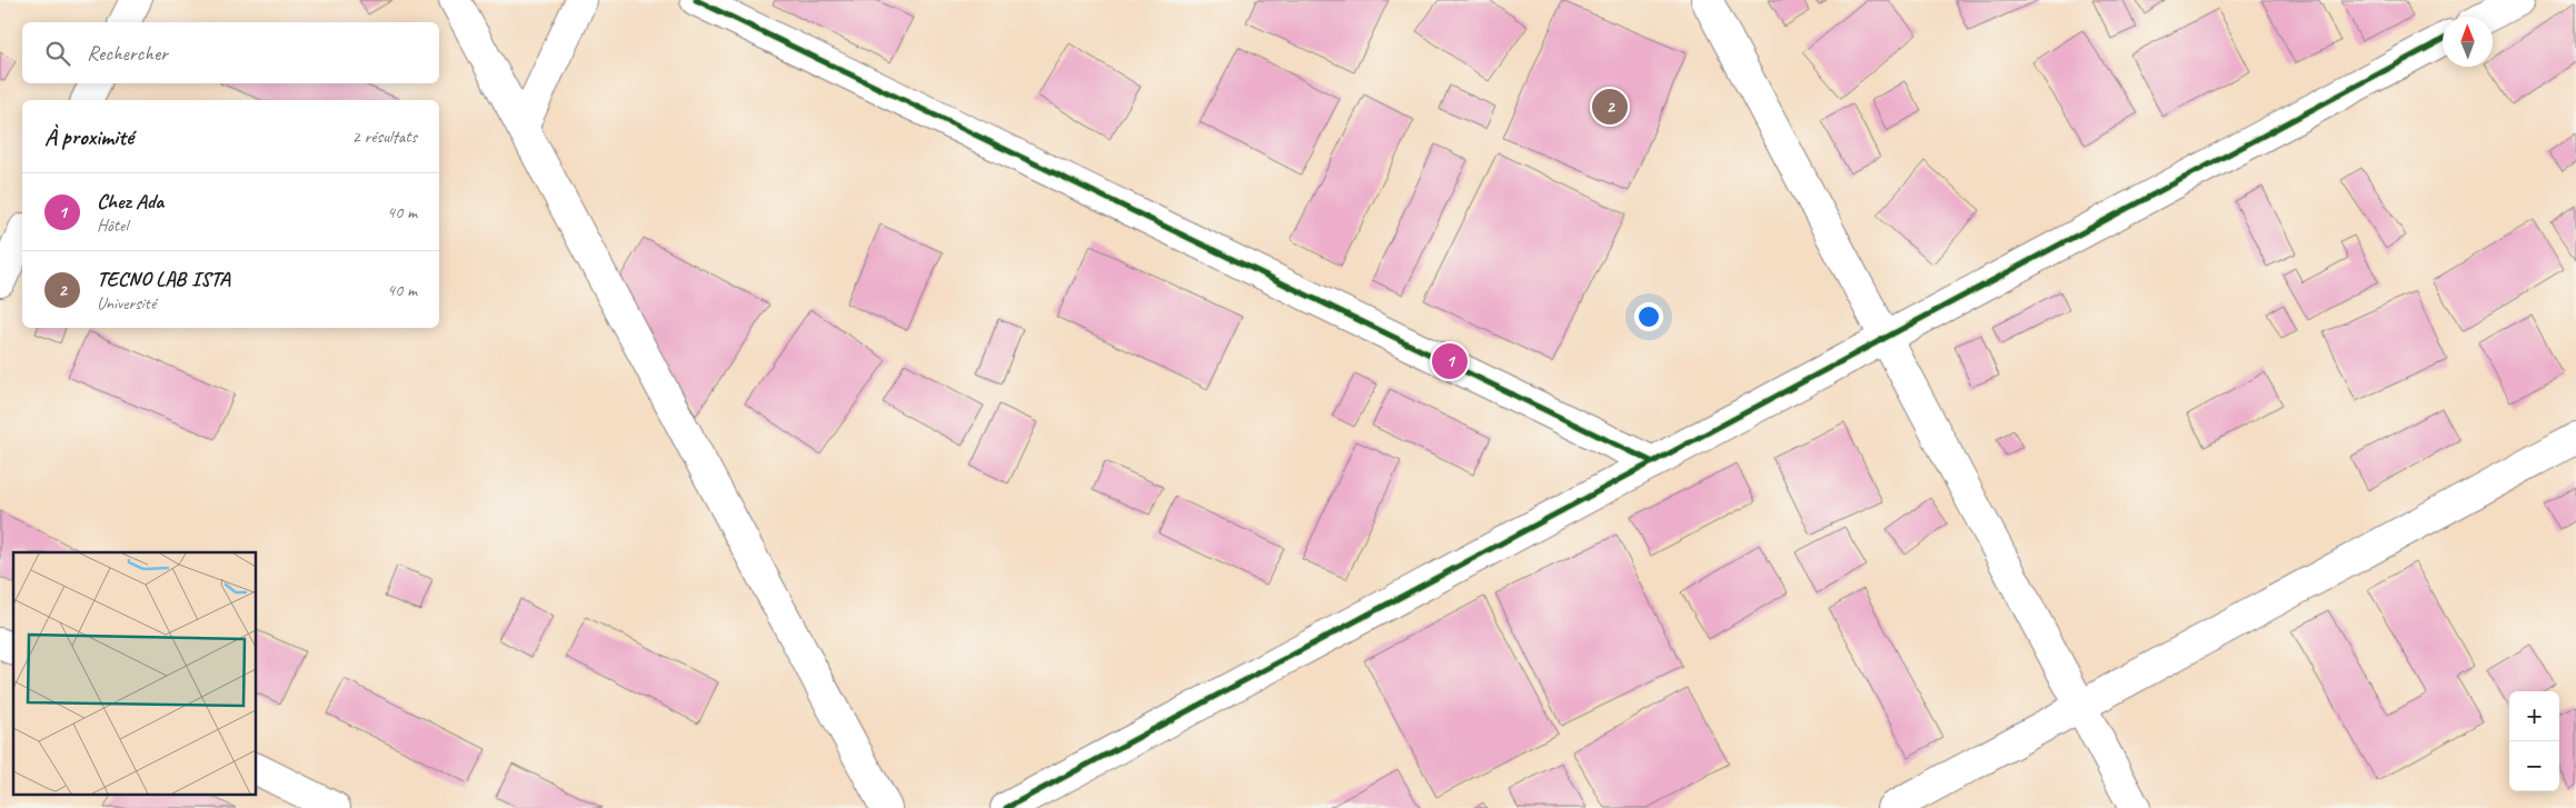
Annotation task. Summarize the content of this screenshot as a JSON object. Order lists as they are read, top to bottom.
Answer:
{
  "north": "top",
  "page": {
    "search": "Rechercher",
    "pins": ["2", "1"],
    "heading": ["À proximité", "2 résultats"],
    "list": [
      {
        "mark": "1",
        "name": "Chez Ada",
        "note": "Hôtel",
        "value": "40 m"
      },
      {
        "mark": "2",
        "name": "TECNO LAB ISTA",
        "note": "Université",
        "value": "40 m"
      }
    ],
    "map_buttons": ["+", "−"]
  }
}
